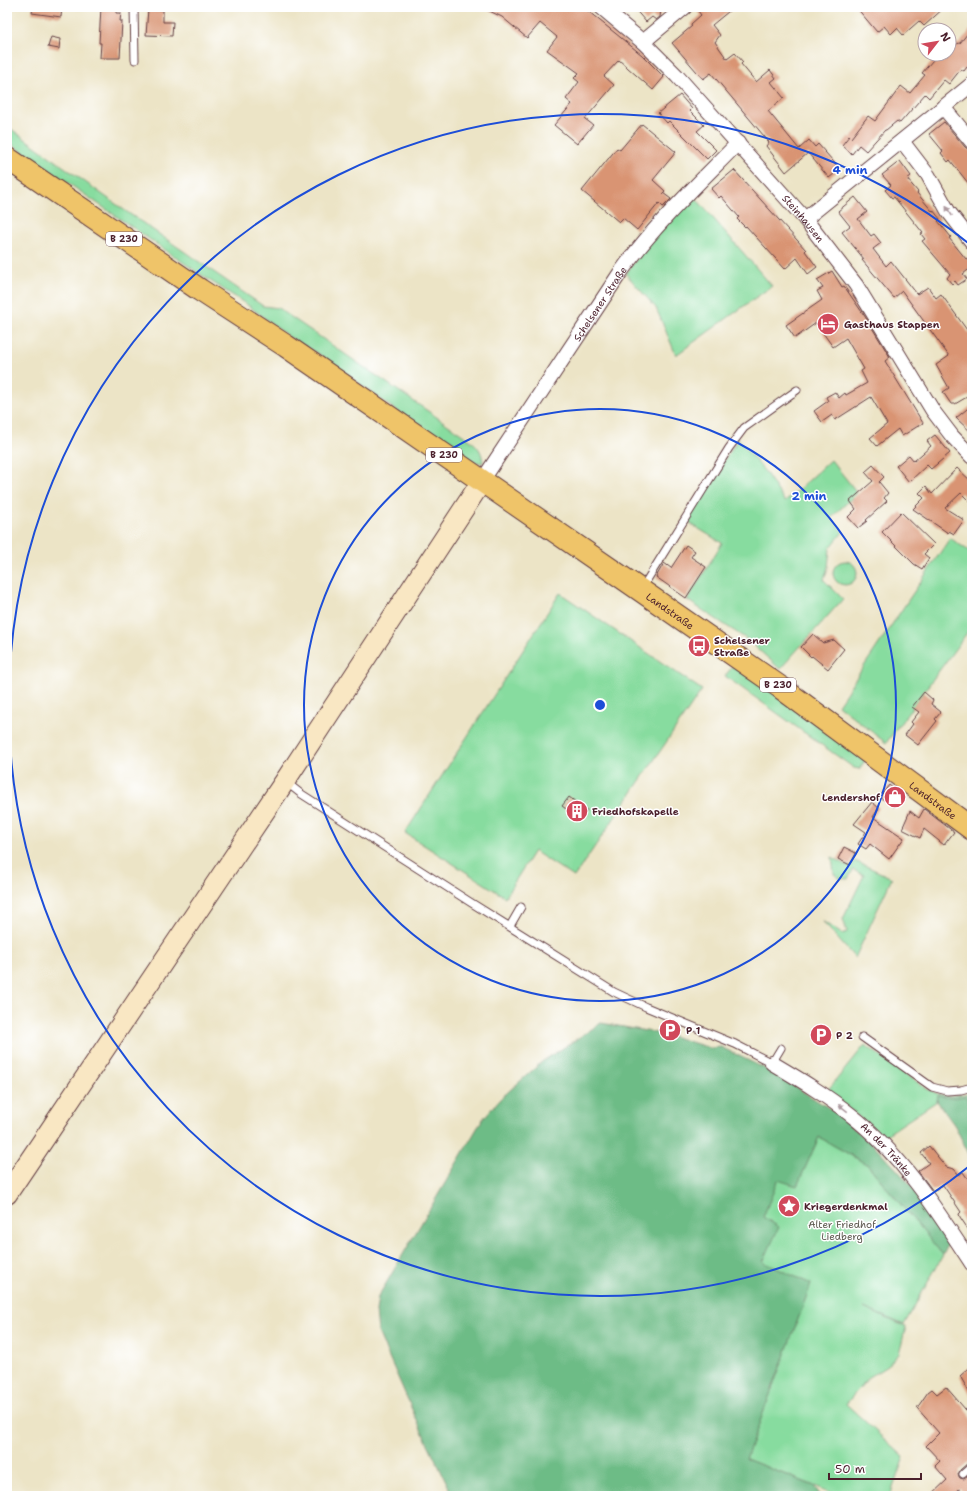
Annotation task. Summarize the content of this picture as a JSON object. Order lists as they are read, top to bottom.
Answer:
{
  "streets": {
    "main road": ["B 230", "Landstraße"],
    "street": ["Steinhausen", "Schelsener Straße", "An der Tränke"]
  },
  "crossings": [
    ["Steinhausen", "Schelsener Straße"],
    ["B 230", "Schelsener Straße"],
    ["B 230", "Landstraße"],
    ["Schelsener Straße", "Landstraße"]
  ],
  "one_way": ["An der Tränke"],
  "parks": ["Alter Friedhof Liedberg"],
  "places": {
    "hotel": ["Gasthaus Stappen"],
    "bus stop": ["Schelsener Straße"],
    "shop": ["Lendershof"],
    "building": ["Friedhofskapelle"],
    "parking": ["P 1", "P 2"],
    "place": ["Kriegerdenkmal"]
  },
  "scale_bar": "50 m",
  "north": "top right",
  "rings": ["4 min", "2 min"]
}
